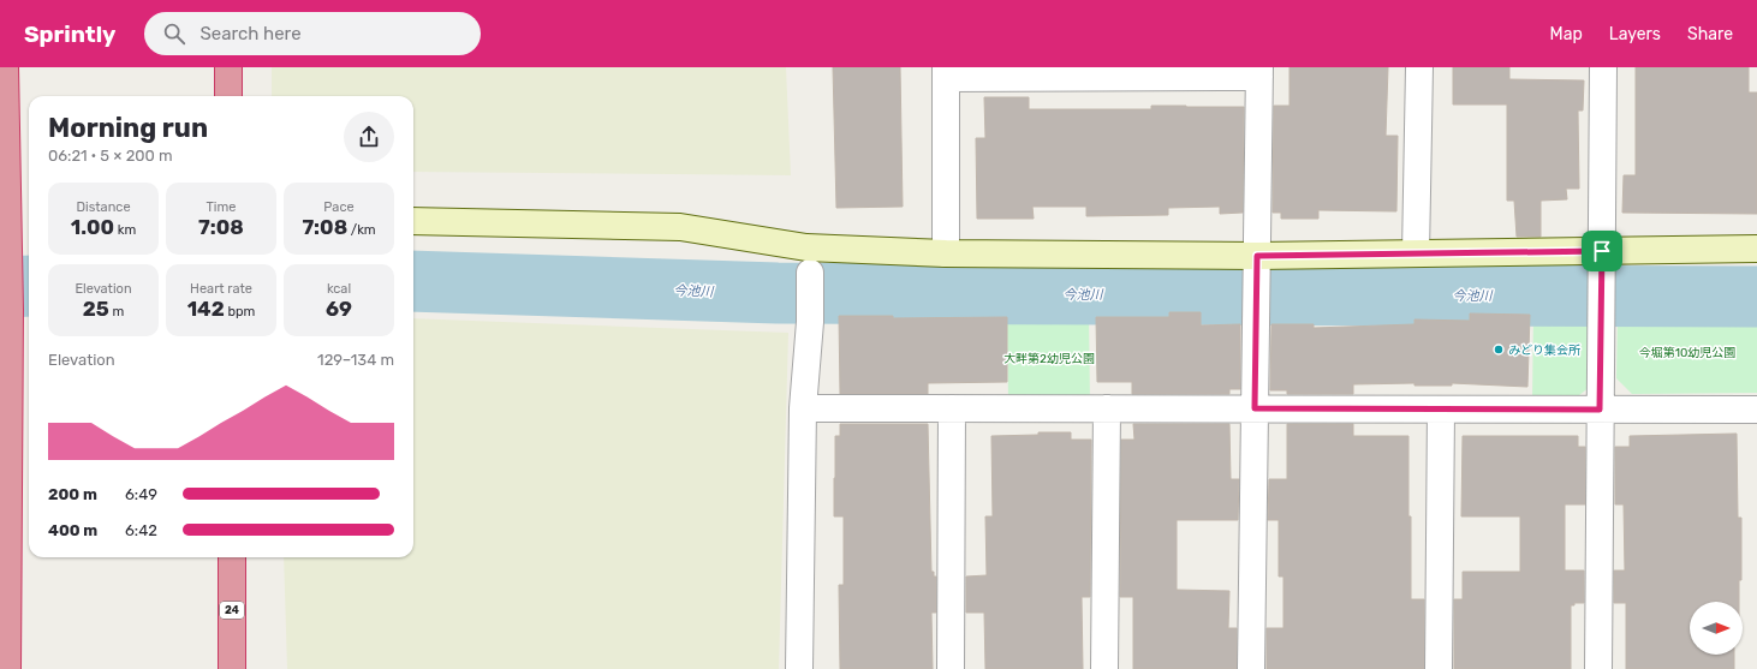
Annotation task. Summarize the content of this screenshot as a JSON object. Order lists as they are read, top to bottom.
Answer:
{
  "streets": {
    "highway": ["24"]
  },
  "water": ["今池川"],
  "parks": ["今堀第10幼児公園", "大畔第2幼児公園"],
  "places": ["みどり集会所"],
  "north": "right",
  "page": {
    "header": "Sprintly",
    "search": "Search here",
    "nav": ["Map", "Layers", "Share"],
    "heading": ["Morning run", "06:21 · 5 × 200 m"],
    "stats": [
      ["Distance", "1.00 km"],
      ["Time", "7:08"],
      ["Pace", "7:08 /km"],
      ["Elevation", "25 m"],
      ["Heart rate", "142 bpm"],
      ["kcal", "69"]
    ],
    "chart": ["Elevation", "129–134 m"],
    "list": [
      {
        "name": "200 m",
        "note": "6:49"
      },
      {
        "name": "400 m",
        "note": "6:42"
      }
    ]
  }
}
